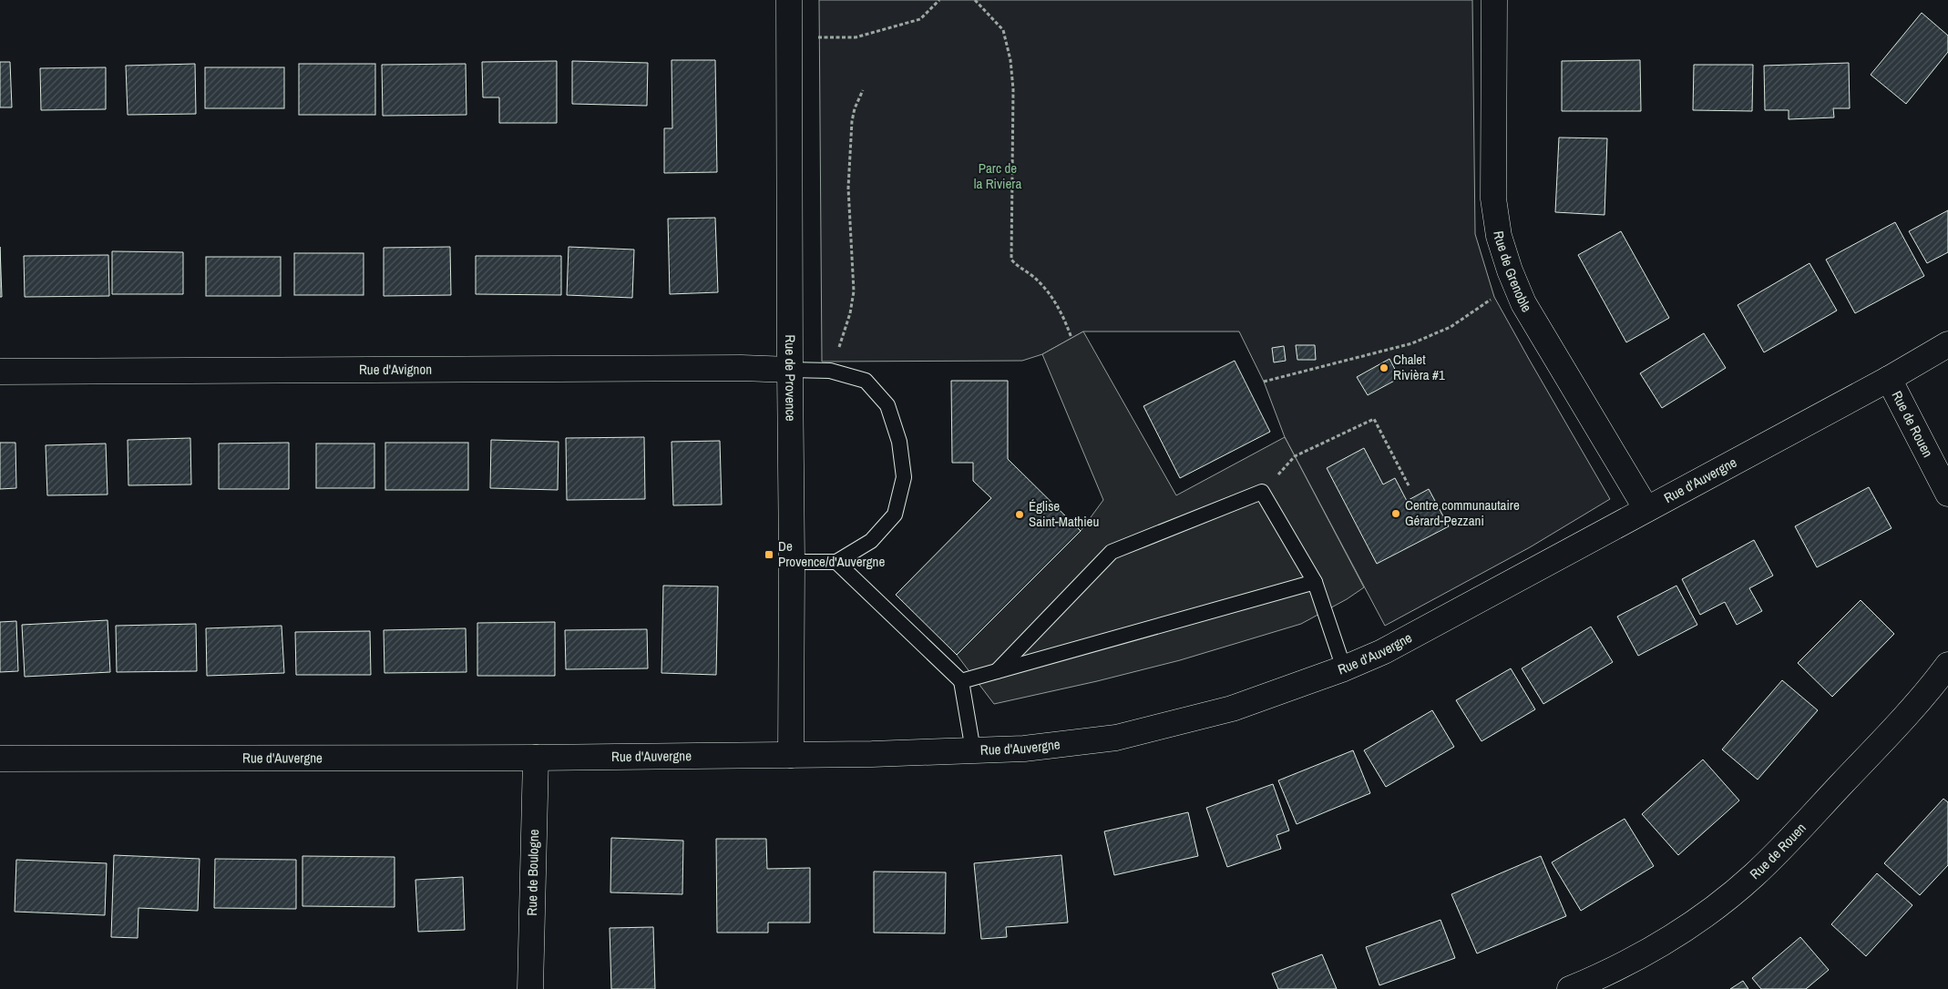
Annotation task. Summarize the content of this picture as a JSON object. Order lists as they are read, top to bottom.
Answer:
{
  "streets": {
    "street": [
      "Rue de Grenoble",
      "Rue d'Avignon",
      "Rue de Provence",
      "Rue de Rouen",
      "Rue d'Auvergne",
      "Rue de Boulogne"
    ]
  },
  "crossings": [
    ["Rue de Grenoble", "Rue d'Auvergne"],
    ["Rue d'Avignon", "Rue de Provence"],
    ["Rue de Provence", "Rue d'Auvergne"],
    ["Rue de Rouen", "Rue d'Auvergne"],
    ["Rue d'Auvergne", "Rue de Boulogne"]
  ],
  "parks": ["Parc de la Riviera"],
  "places": {
    "other": ["Chalet Rivièra #1", "Centre communautaire Gérard-Pezzani", "Église Saint-Mathieu"],
    "transit": ["De Provence/d'Auvergne"]
  }
}
